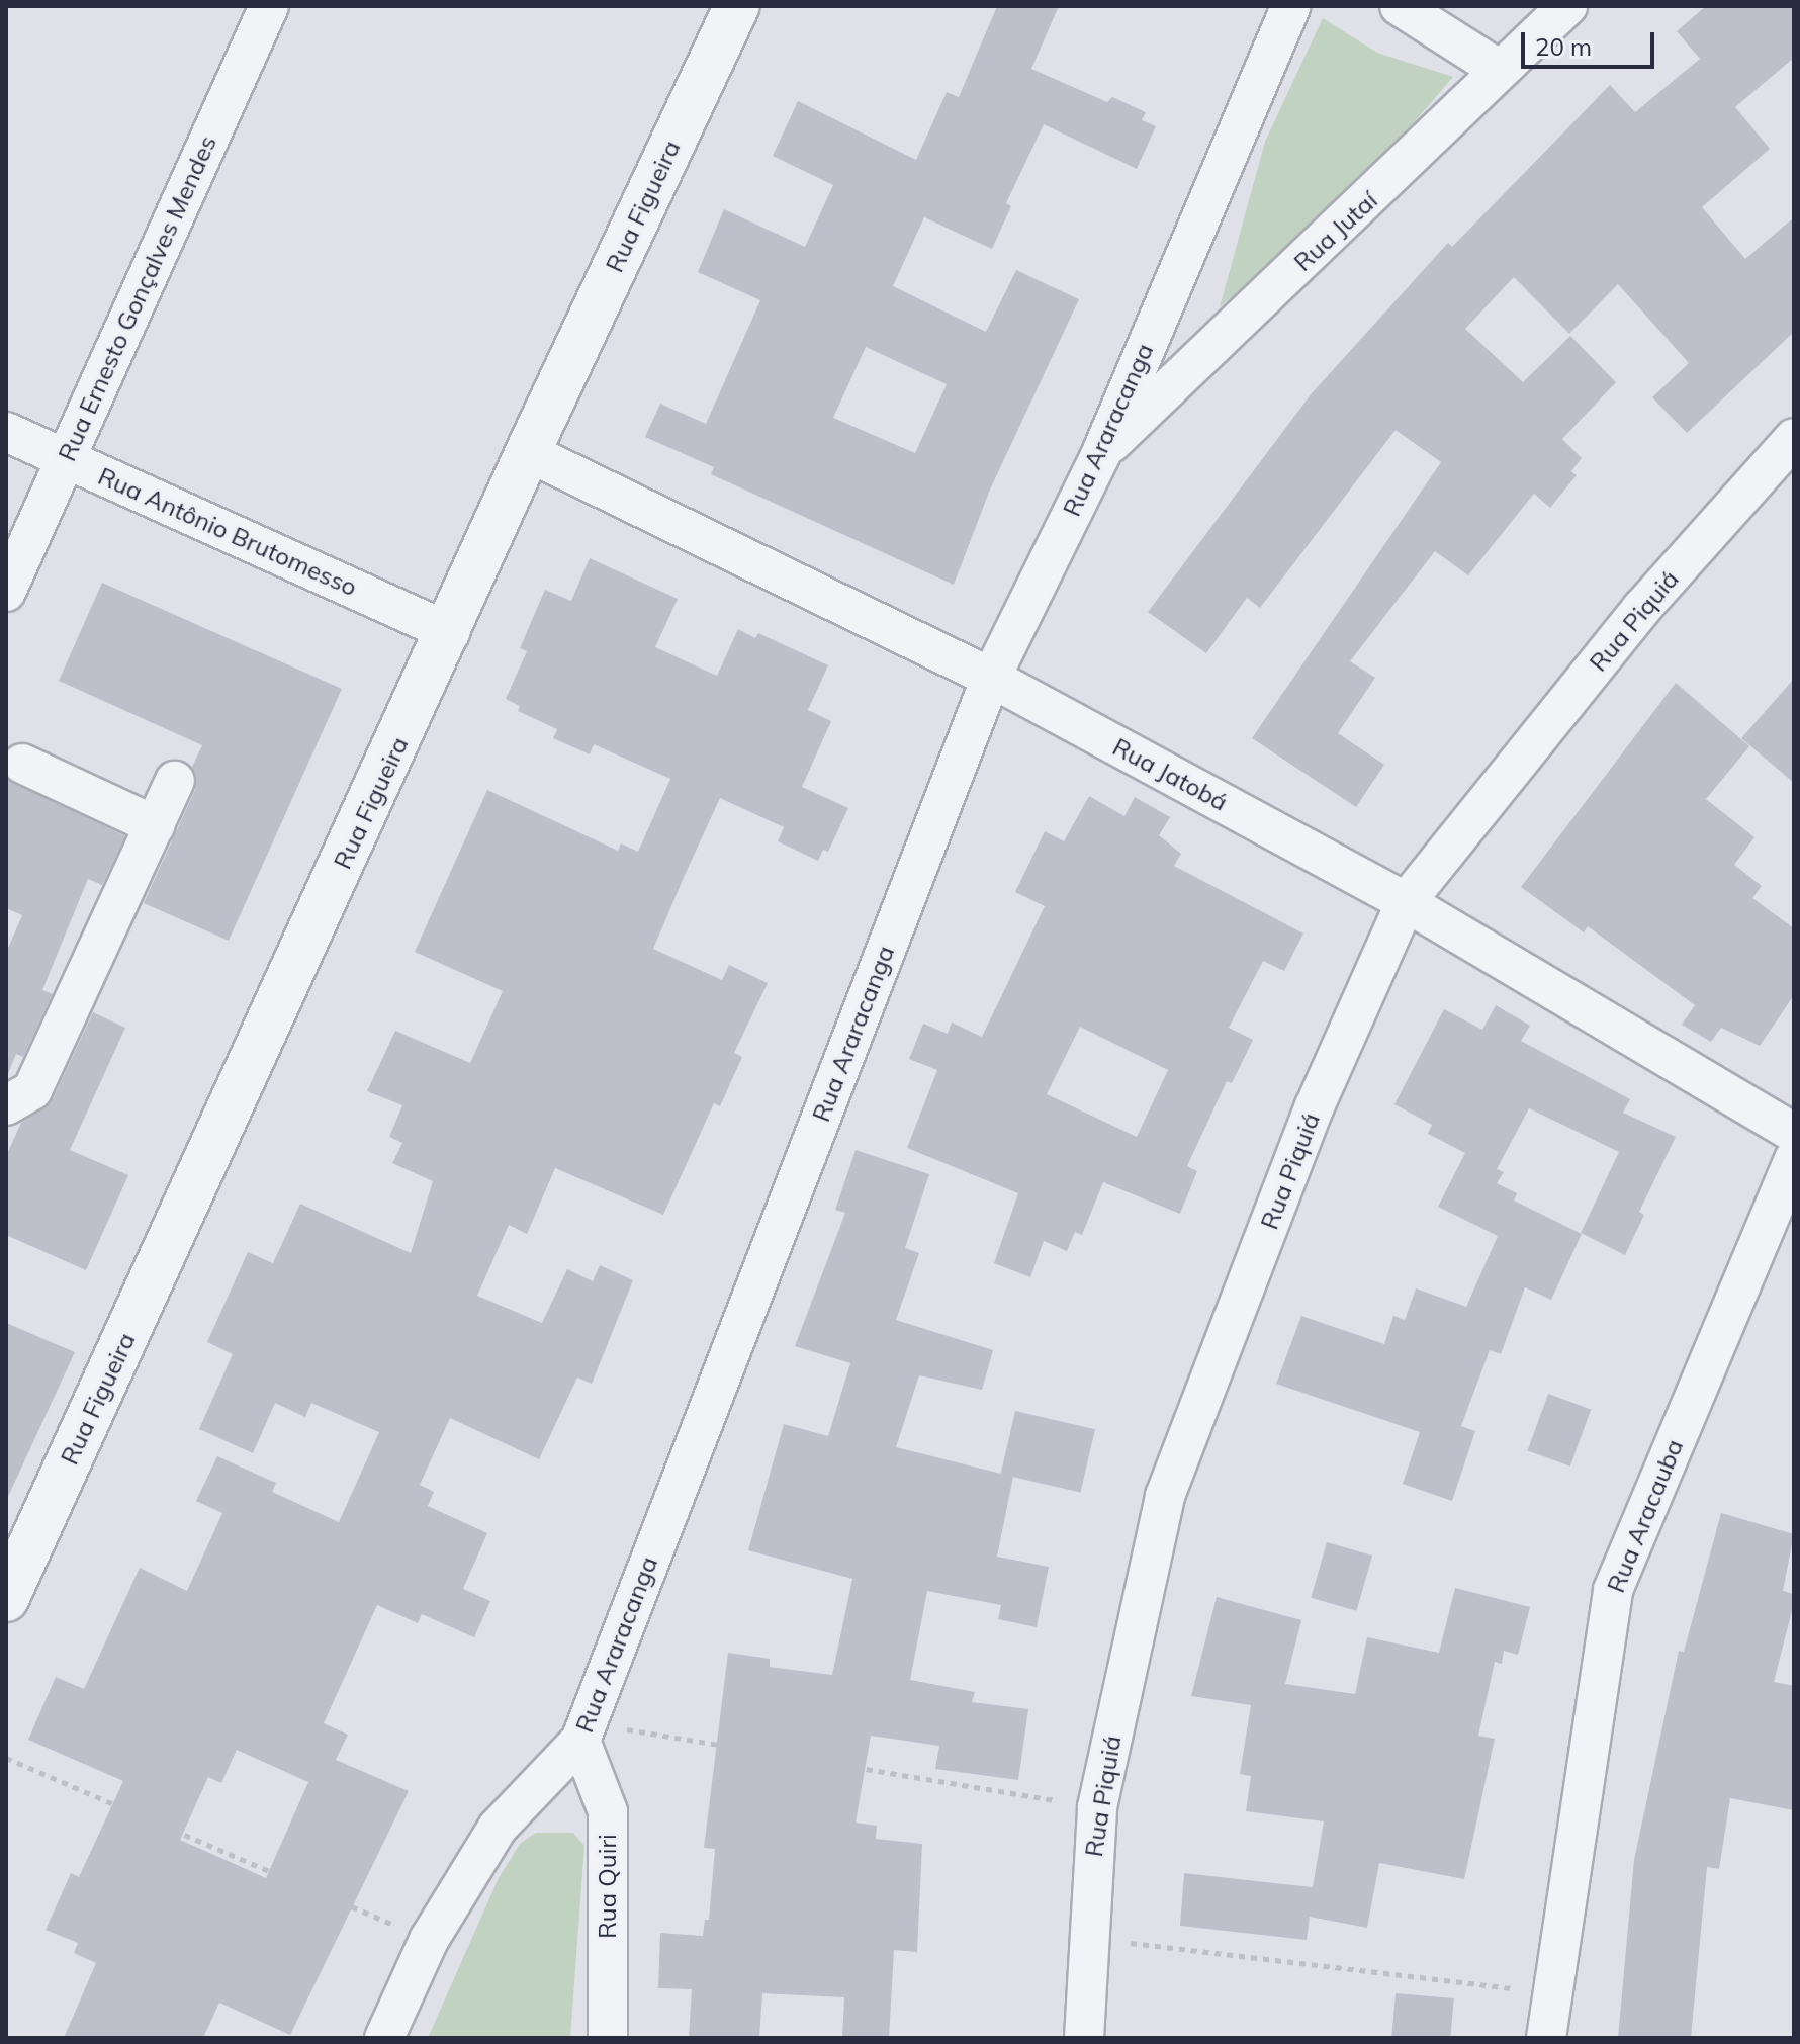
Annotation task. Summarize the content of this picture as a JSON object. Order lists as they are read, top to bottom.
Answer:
{
  "streets": {
    "street": [
      "Rua Figueira",
      "Rua Jutaí",
      "Rua Ernesto Gonçalves Mendes",
      "Rua Araracanga",
      "Rua Antônio Brutomesso",
      "Rua Piquiá",
      "Rua Jatobá",
      "Rua Aracauba",
      "Rua Quiri"
    ]
  },
  "crossings": [
    ["Rua Figueira", "Rua Antônio Brutomesso"],
    ["Rua Figueira", "Rua Jatobá"],
    ["Rua Jutaí", "Rua Araracanga"],
    ["Rua Ernesto Gonçalves Mendes", "Rua Antônio Brutomesso"],
    ["Rua Araracanga", "Rua Jatobá"],
    ["Rua Araracanga", "Rua Quiri"],
    ["Rua Piquiá", "Rua Jatobá"]
  ],
  "scale_bar": "20 m"
}
